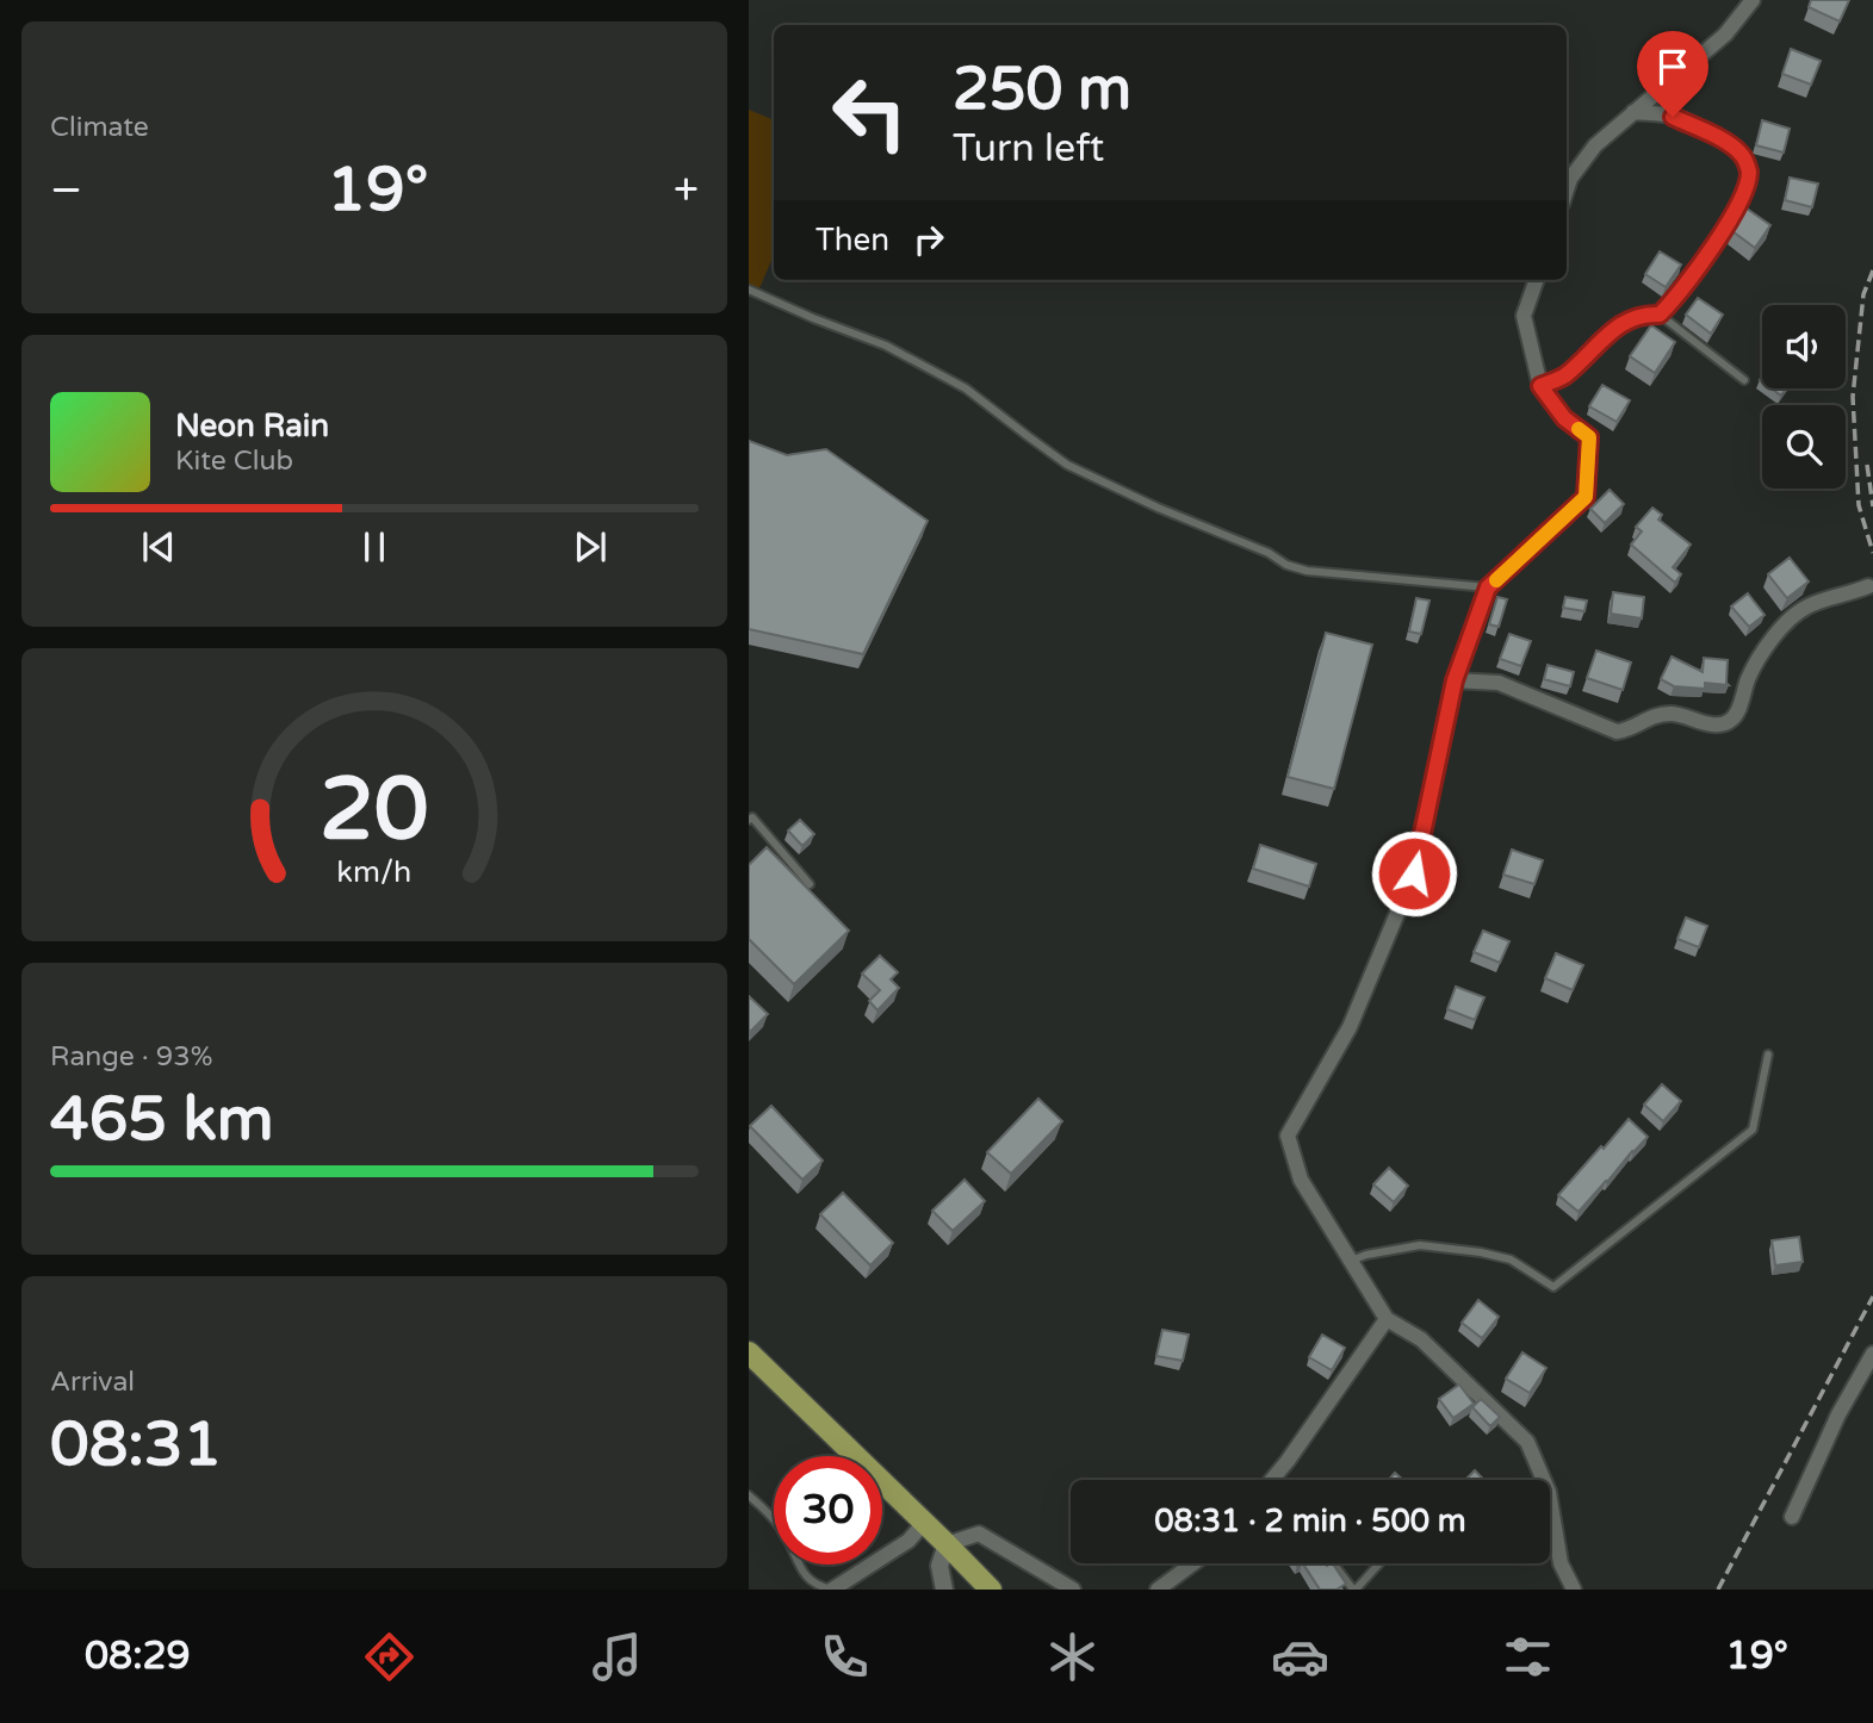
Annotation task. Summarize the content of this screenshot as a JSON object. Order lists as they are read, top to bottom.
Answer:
{
  "page": {
    "tile": [
      "Climate",
      ["Range · 93%", "465 km"],
      ["Arrival", "08:31"]
    ],
    "turn": ["250 m", "Turn left"],
    "heat": ["−", "19°", "+"],
    "then": "Then",
    "song": ["Neon Rain", "Kite Club"],
    "limit": "30",
    "trip": "08:31 · 2 min · 500 m",
    "tabs": ["08:29", "19°"],
    "gauge": ["20", "km/h"]
  }
}
